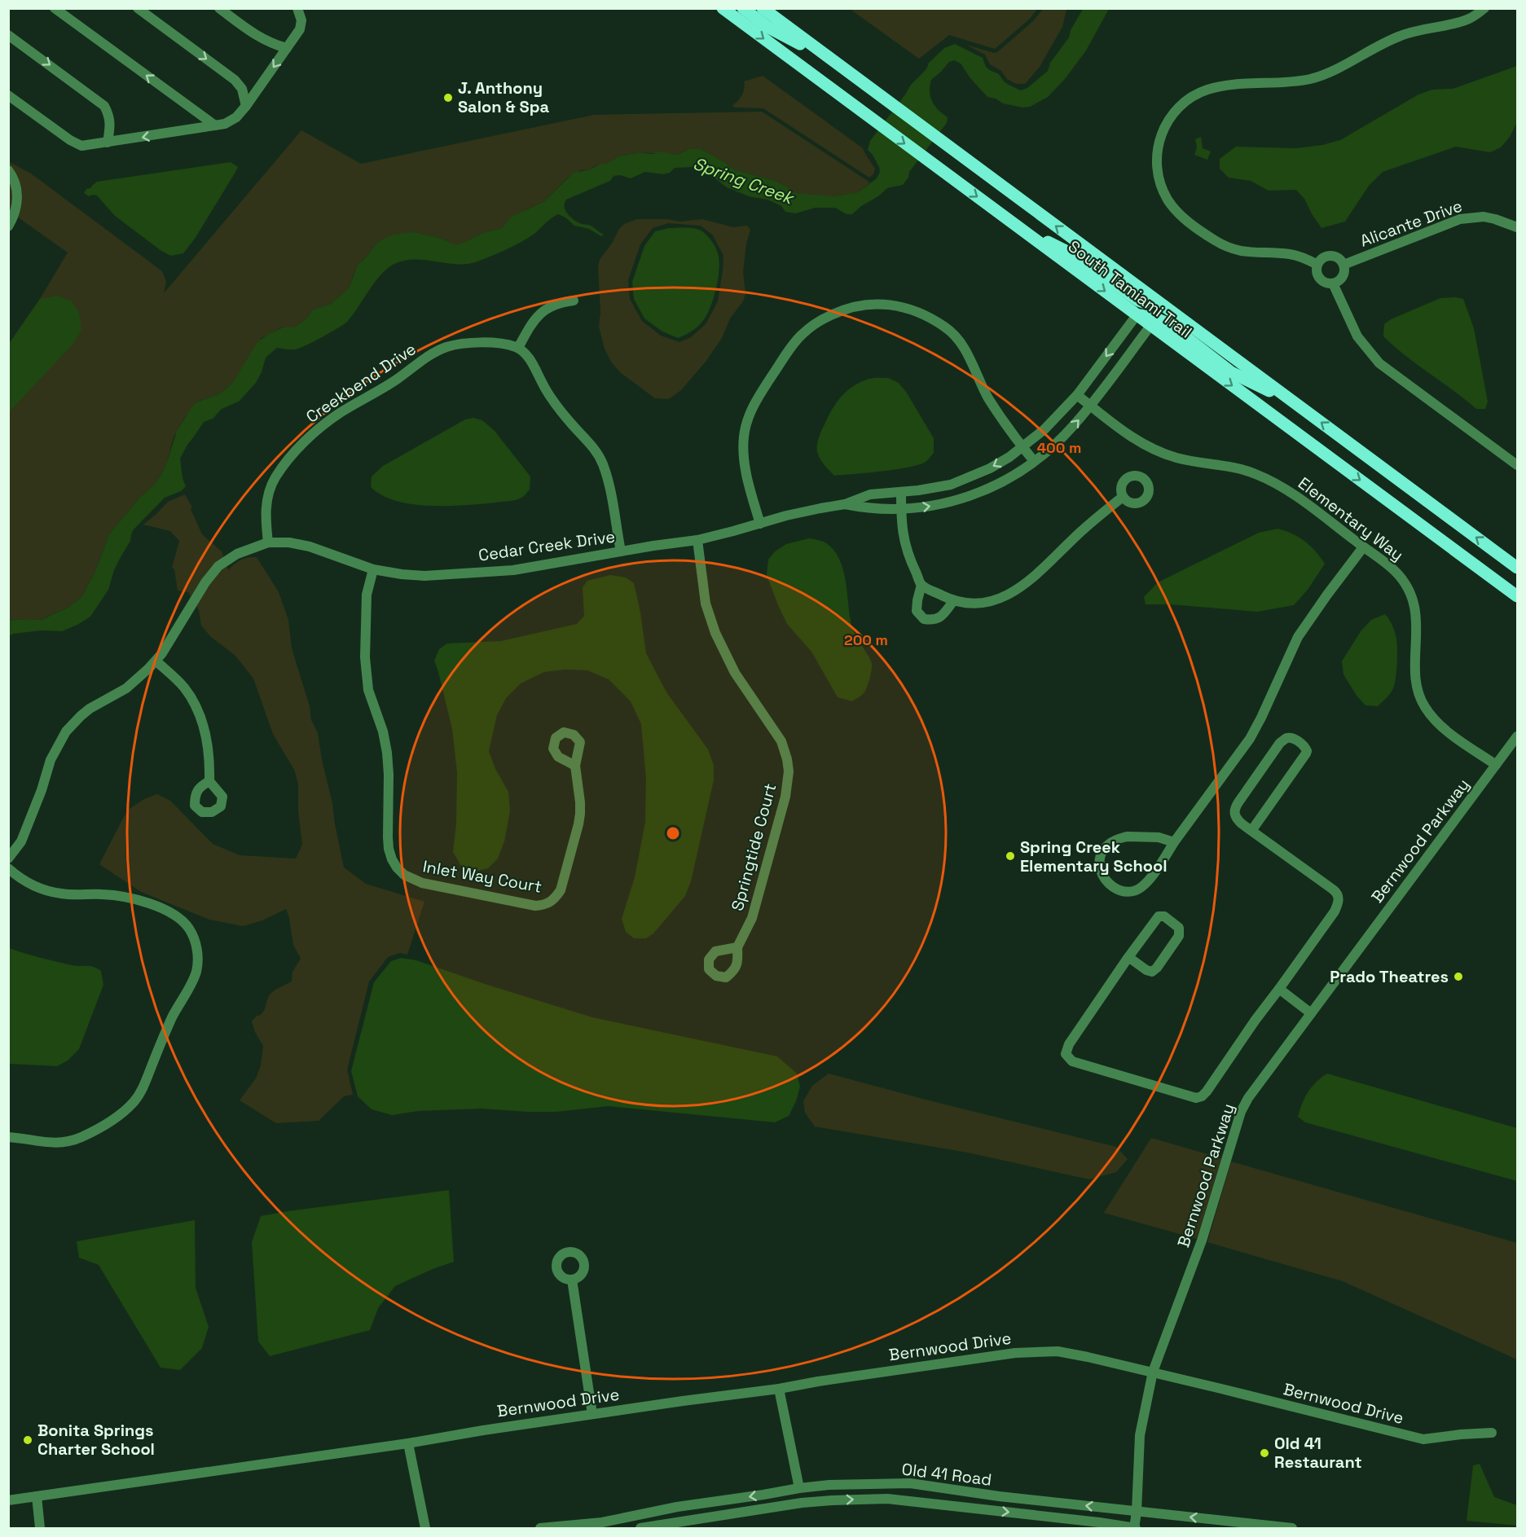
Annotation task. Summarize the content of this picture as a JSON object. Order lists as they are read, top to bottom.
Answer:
{
  "streets": {
    "main road": ["South Tamiami Trail"],
    "street": [
      "Alicante Drive",
      "Creekbend Drive",
      "Elementary Way",
      "Cedar Creek Drive",
      "Bernwood Parkway",
      "Springtide Court",
      "Inlet Way Court",
      "Bernwood Drive",
      "Old 41 Road"
    ]
  },
  "crossings": [
    ["South Tamiami Trail", "Cedar Creek Drive"],
    ["Creekbend Drive", "Cedar Creek Drive"],
    ["Elementary Way", "Cedar Creek Drive"],
    ["Elementary Way", "Bernwood Parkway"],
    ["Cedar Creek Drive", "Springtide Court"],
    ["Cedar Creek Drive", "Inlet Way Court"],
    ["Bernwood Parkway", "Bernwood Drive"],
    ["Bernwood Parkway", "Old 41 Road"]
  ],
  "water": ["Spring Creek"],
  "places": [
    "J. Anthony Salon & Spa",
    "Spring Creek Elementary School",
    "Prado Theatres",
    "Bonita Springs Charter School",
    "Old 41 Restaurant"
  ],
  "rings": ["400 m", "200 m"]
}
